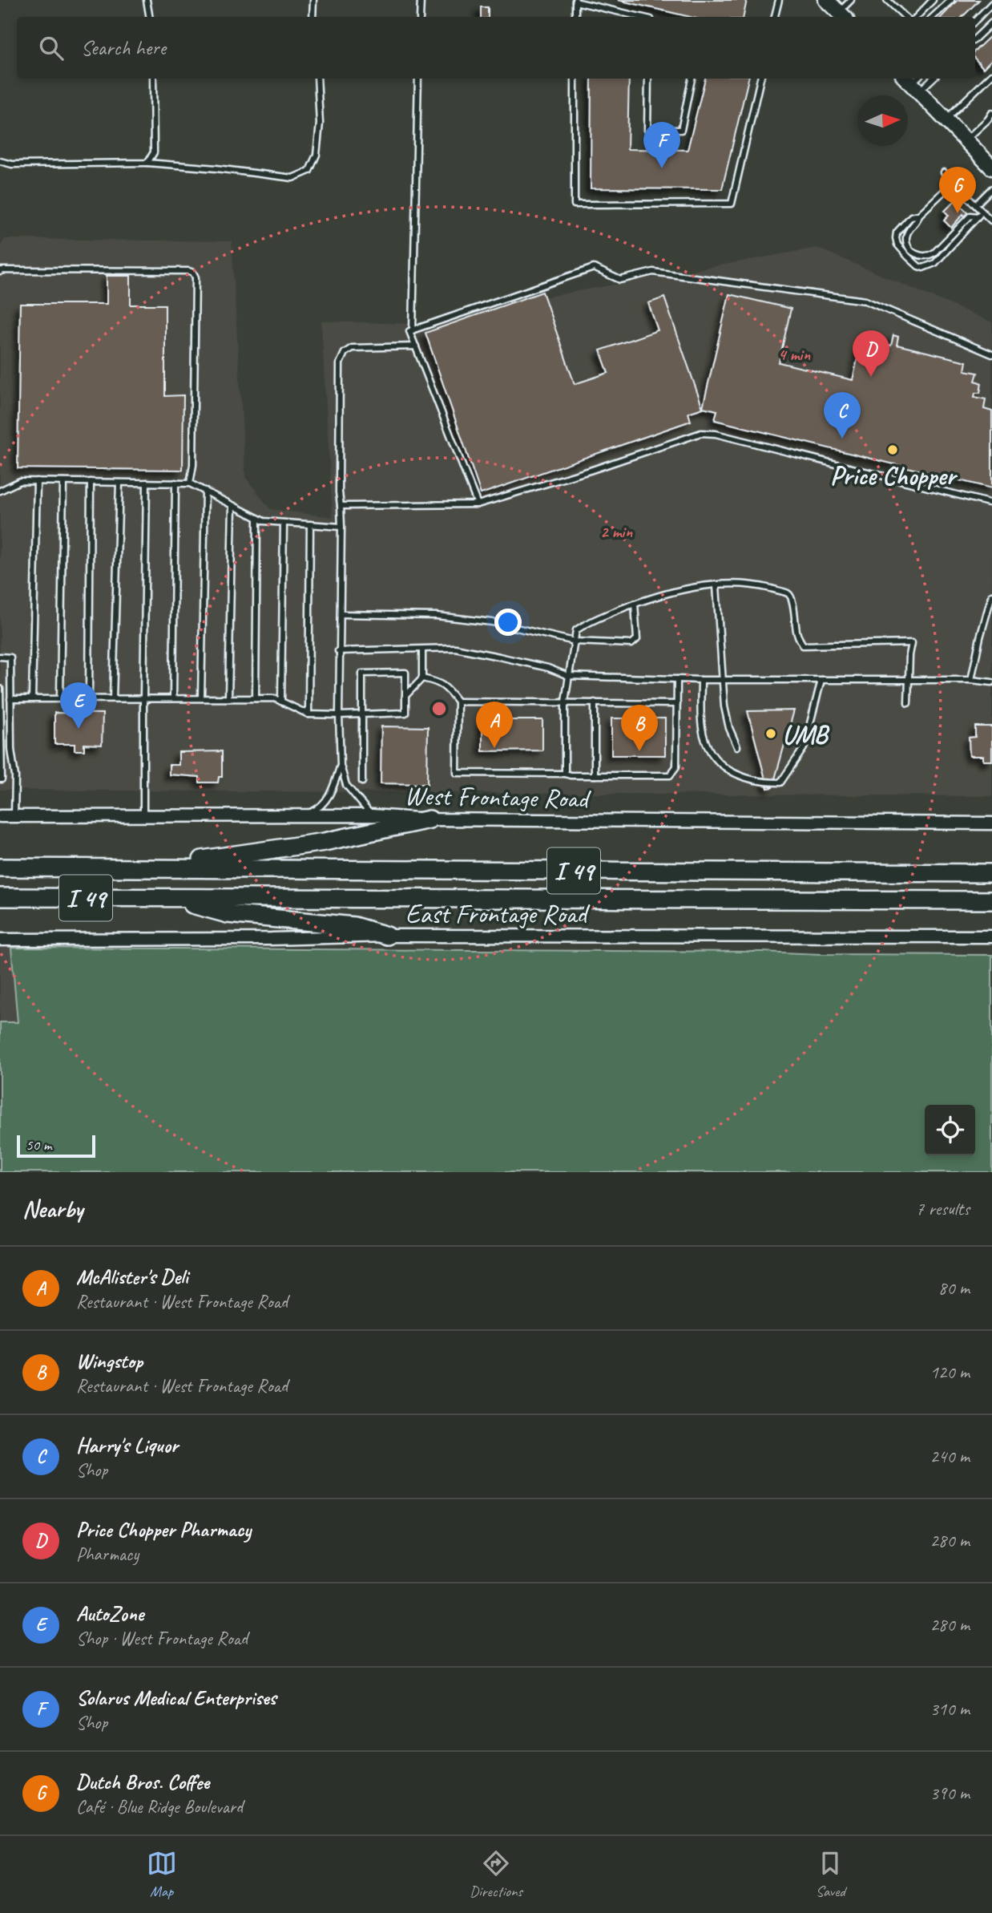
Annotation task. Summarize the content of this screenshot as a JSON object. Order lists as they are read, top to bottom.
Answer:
{
  "streets": {
    "highway": ["I 49"],
    "street": ["West Frontage Road", "East Frontage Road"]
  },
  "places": ["Price Chopper", "UMB"],
  "scale_bar": "50 m",
  "north": "right",
  "page": {
    "search": "Search here",
    "pins": [
      "F",
      "G",
      "D",
      "C",
      "E",
      "A",
      "B"
    ],
    "scale": "50 m",
    "heading": ["Nearby", "7 results"],
    "list": [
      {
        "mark": "A",
        "name": "McAlister's Deli",
        "note": "Restaurant · West Frontage Road",
        "value": "80 m"
      },
      {
        "mark": "B",
        "name": "Wingstop",
        "note": "Restaurant · West Frontage Road",
        "value": "120 m"
      },
      {
        "mark": "C",
        "name": "Harry's Liquor",
        "note": "Shop",
        "value": "240 m"
      },
      {
        "mark": "D",
        "name": "Price Chopper Pharmacy",
        "note": "Pharmacy",
        "value": "280 m"
      },
      {
        "mark": "E",
        "name": "AutoZone",
        "note": "Shop · West Frontage Road",
        "value": "280 m"
      },
      {
        "mark": "F",
        "name": "Solarus Medical Enterprises",
        "note": "Shop",
        "value": "310 m"
      },
      {
        "mark": "G",
        "name": "Dutch Bros. Coffee",
        "note": "Café · Blue Ridge Boulevard",
        "value": "390 m"
      }
    ],
    "nav": ["Map", "Directions", "Saved"]
  },
  "rings": ["4 min", "2 min"]
}
